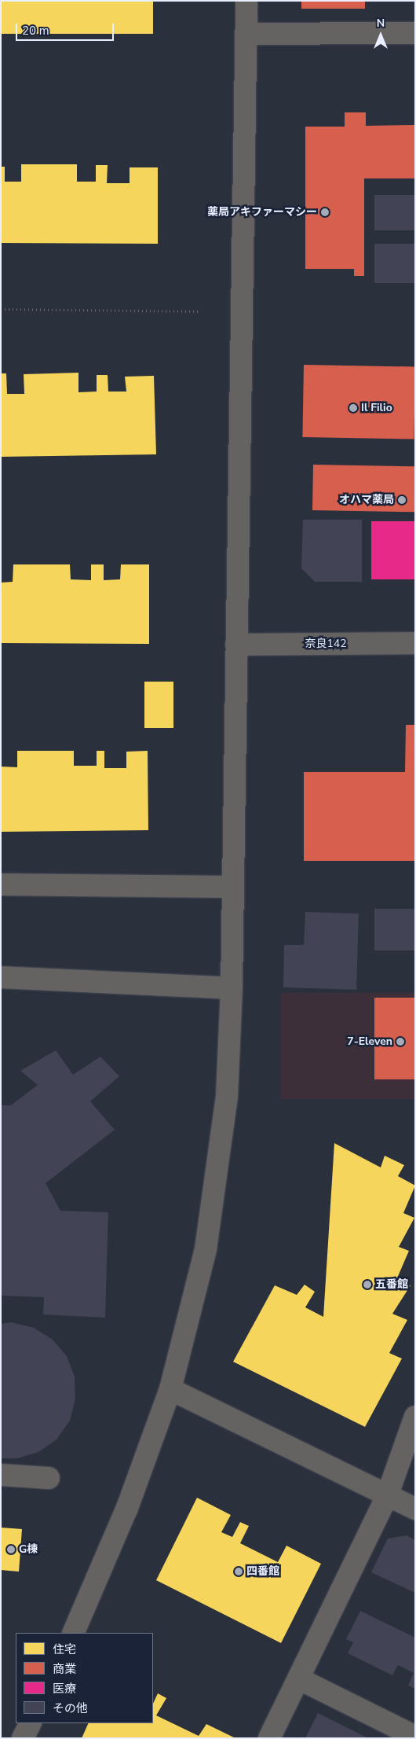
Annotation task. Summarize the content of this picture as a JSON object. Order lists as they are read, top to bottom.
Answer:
{
  "streets": {
    "street": ["奈良142"]
  },
  "places": [
    "薬局アキファーマシー",
    "Il Filio",
    "オハマ薬局",
    "7-Eleven",
    "五番館",
    "G棟",
    "四番館"
  ],
  "legend": [
    "住宅",
    "商業",
    "医療",
    "その他"
  ],
  "scale_bar": "20 m",
  "north": "top"
}
